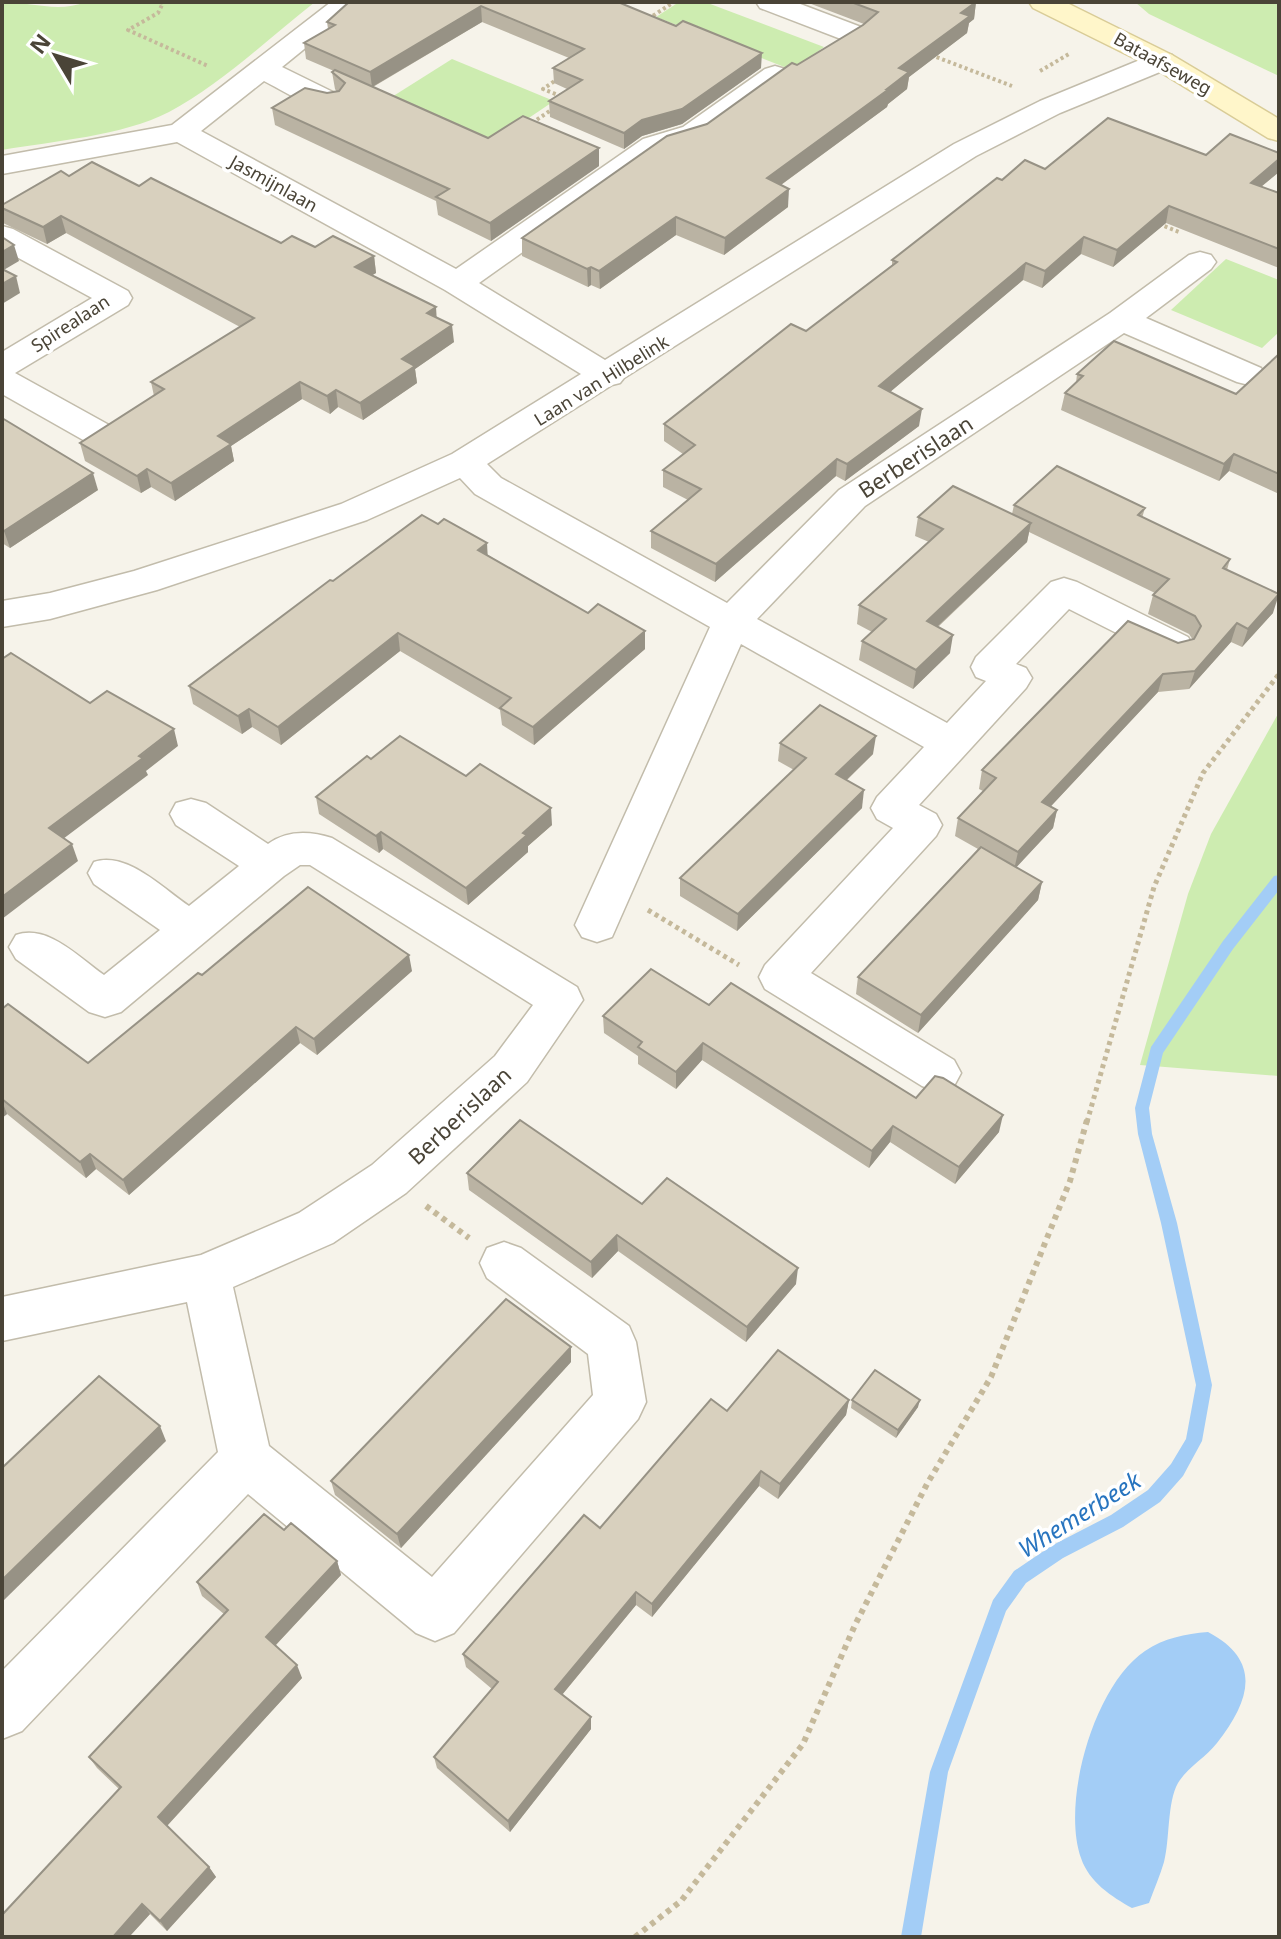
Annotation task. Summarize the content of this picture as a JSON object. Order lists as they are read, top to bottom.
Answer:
{
  "streets": {
    "main road": ["Bataafseweg"],
    "street": [
      "Jasmijnlaan",
      "Spirealaan",
      "Laan van Hilbelink",
      "Berberislaan"
    ]
  },
  "crossings": [
    ["Bataafseweg", "Laan van Hilbelink"],
    ["Jasmijnlaan", "Laan van Hilbelink"]
  ],
  "water": ["Whemerbeek"],
  "north": "top left"
}
